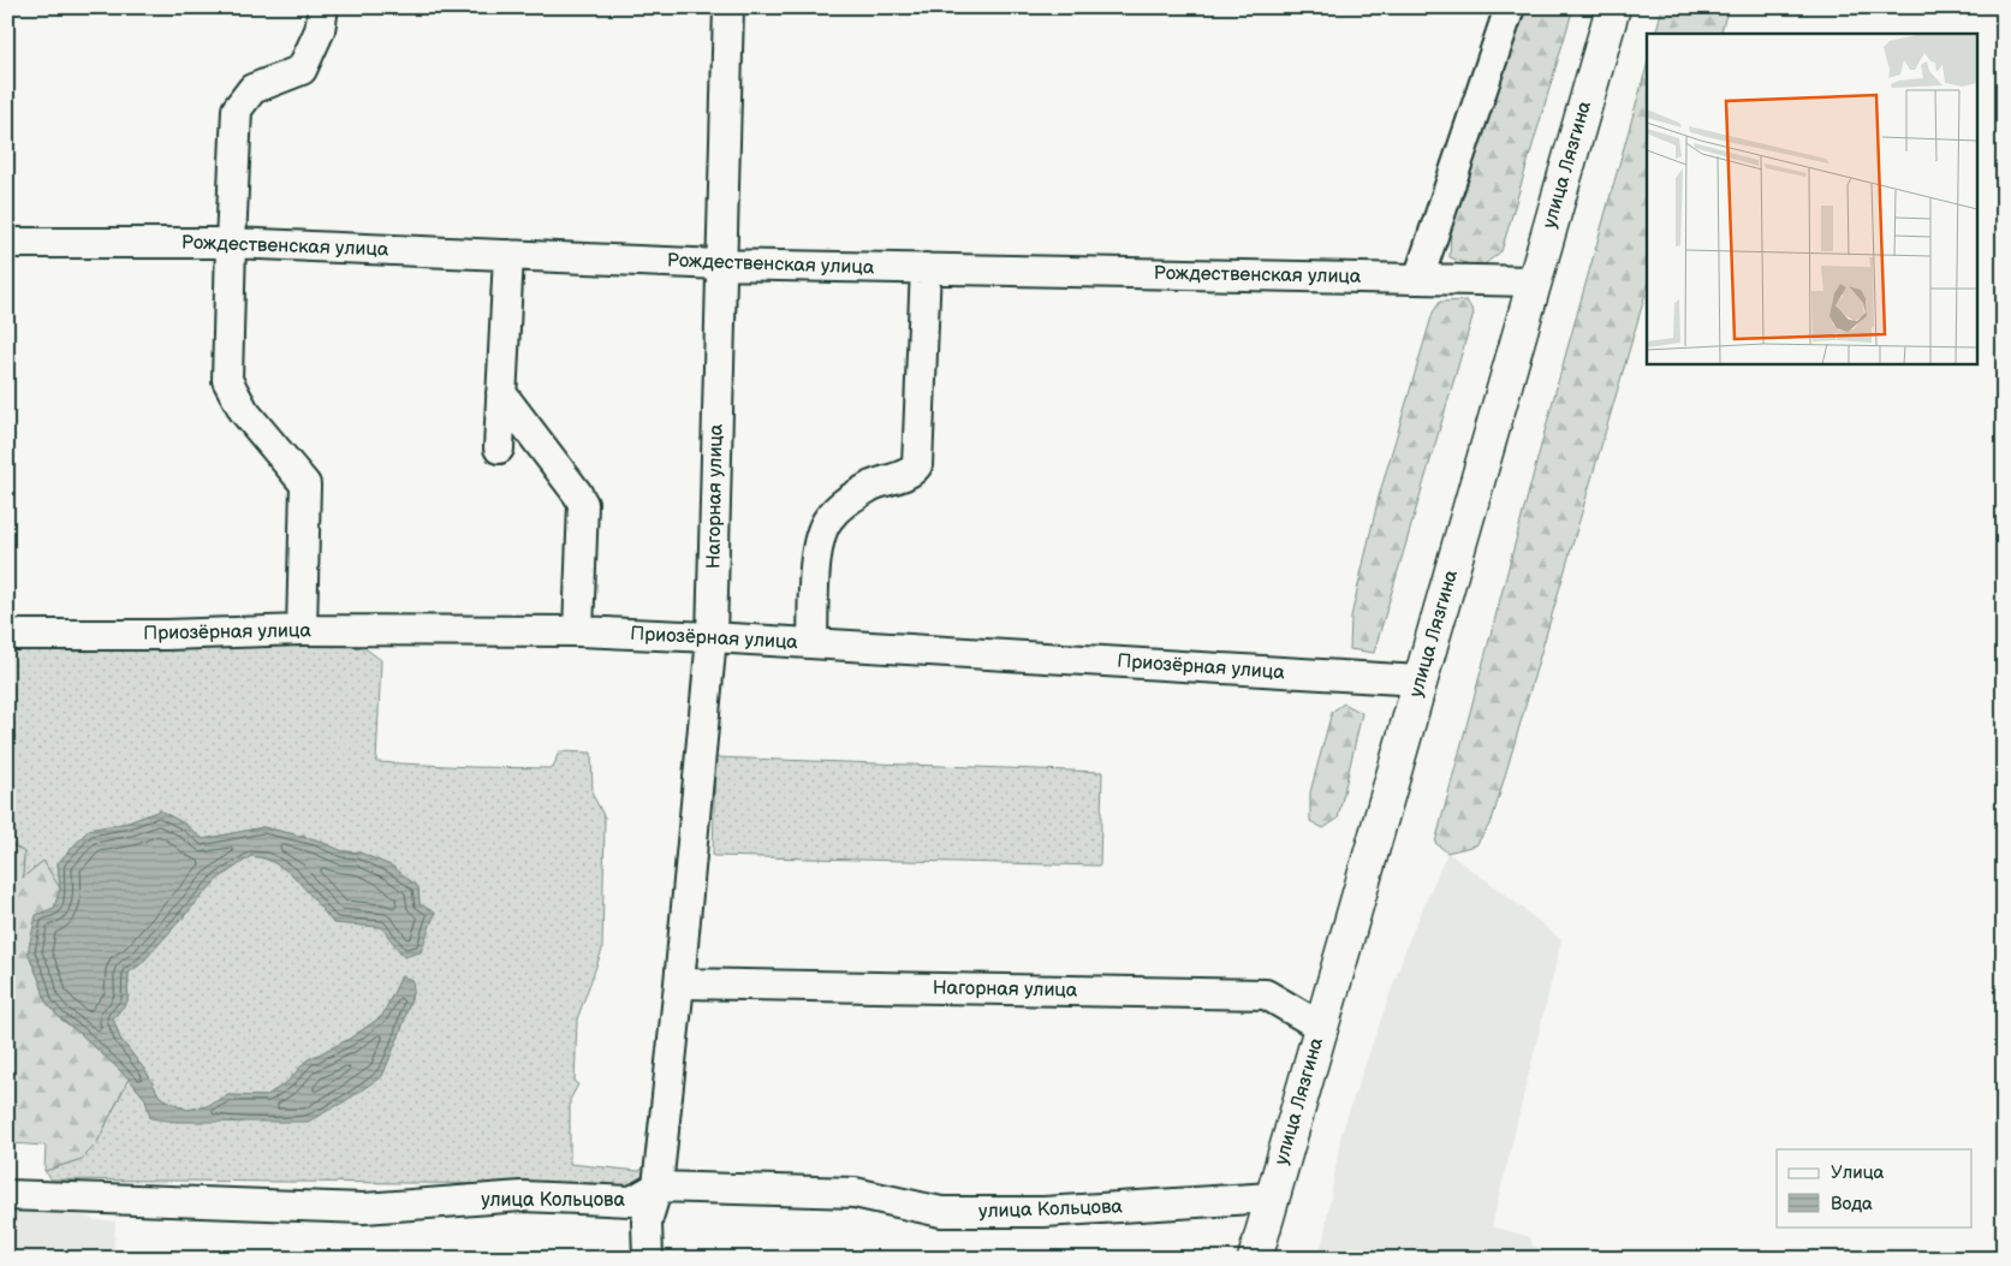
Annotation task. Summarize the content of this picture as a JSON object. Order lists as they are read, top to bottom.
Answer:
{
  "streets": {
    "main road": ["улица Лязгина"],
    "street": [
      "Рождественская улица",
      "Нагорная улица",
      "Приозёрная улица",
      "улица Кольцова"
    ]
  },
  "crossings": [
    ["улица Лязгина", "Рождественская улица"],
    ["улица Лязгина", "Нагорная улица"],
    ["улица Лязгина", "Приозёрная улица"],
    ["улица Лязгина", "улица Кольцова"],
    ["Рождественская улица", "Нагорная улица"],
    ["Нагорная улица", "Приозёрная улица"],
    ["Нагорная улица", "улица Кольцова"]
  ],
  "legend": ["Улица", "Вода"]
}
